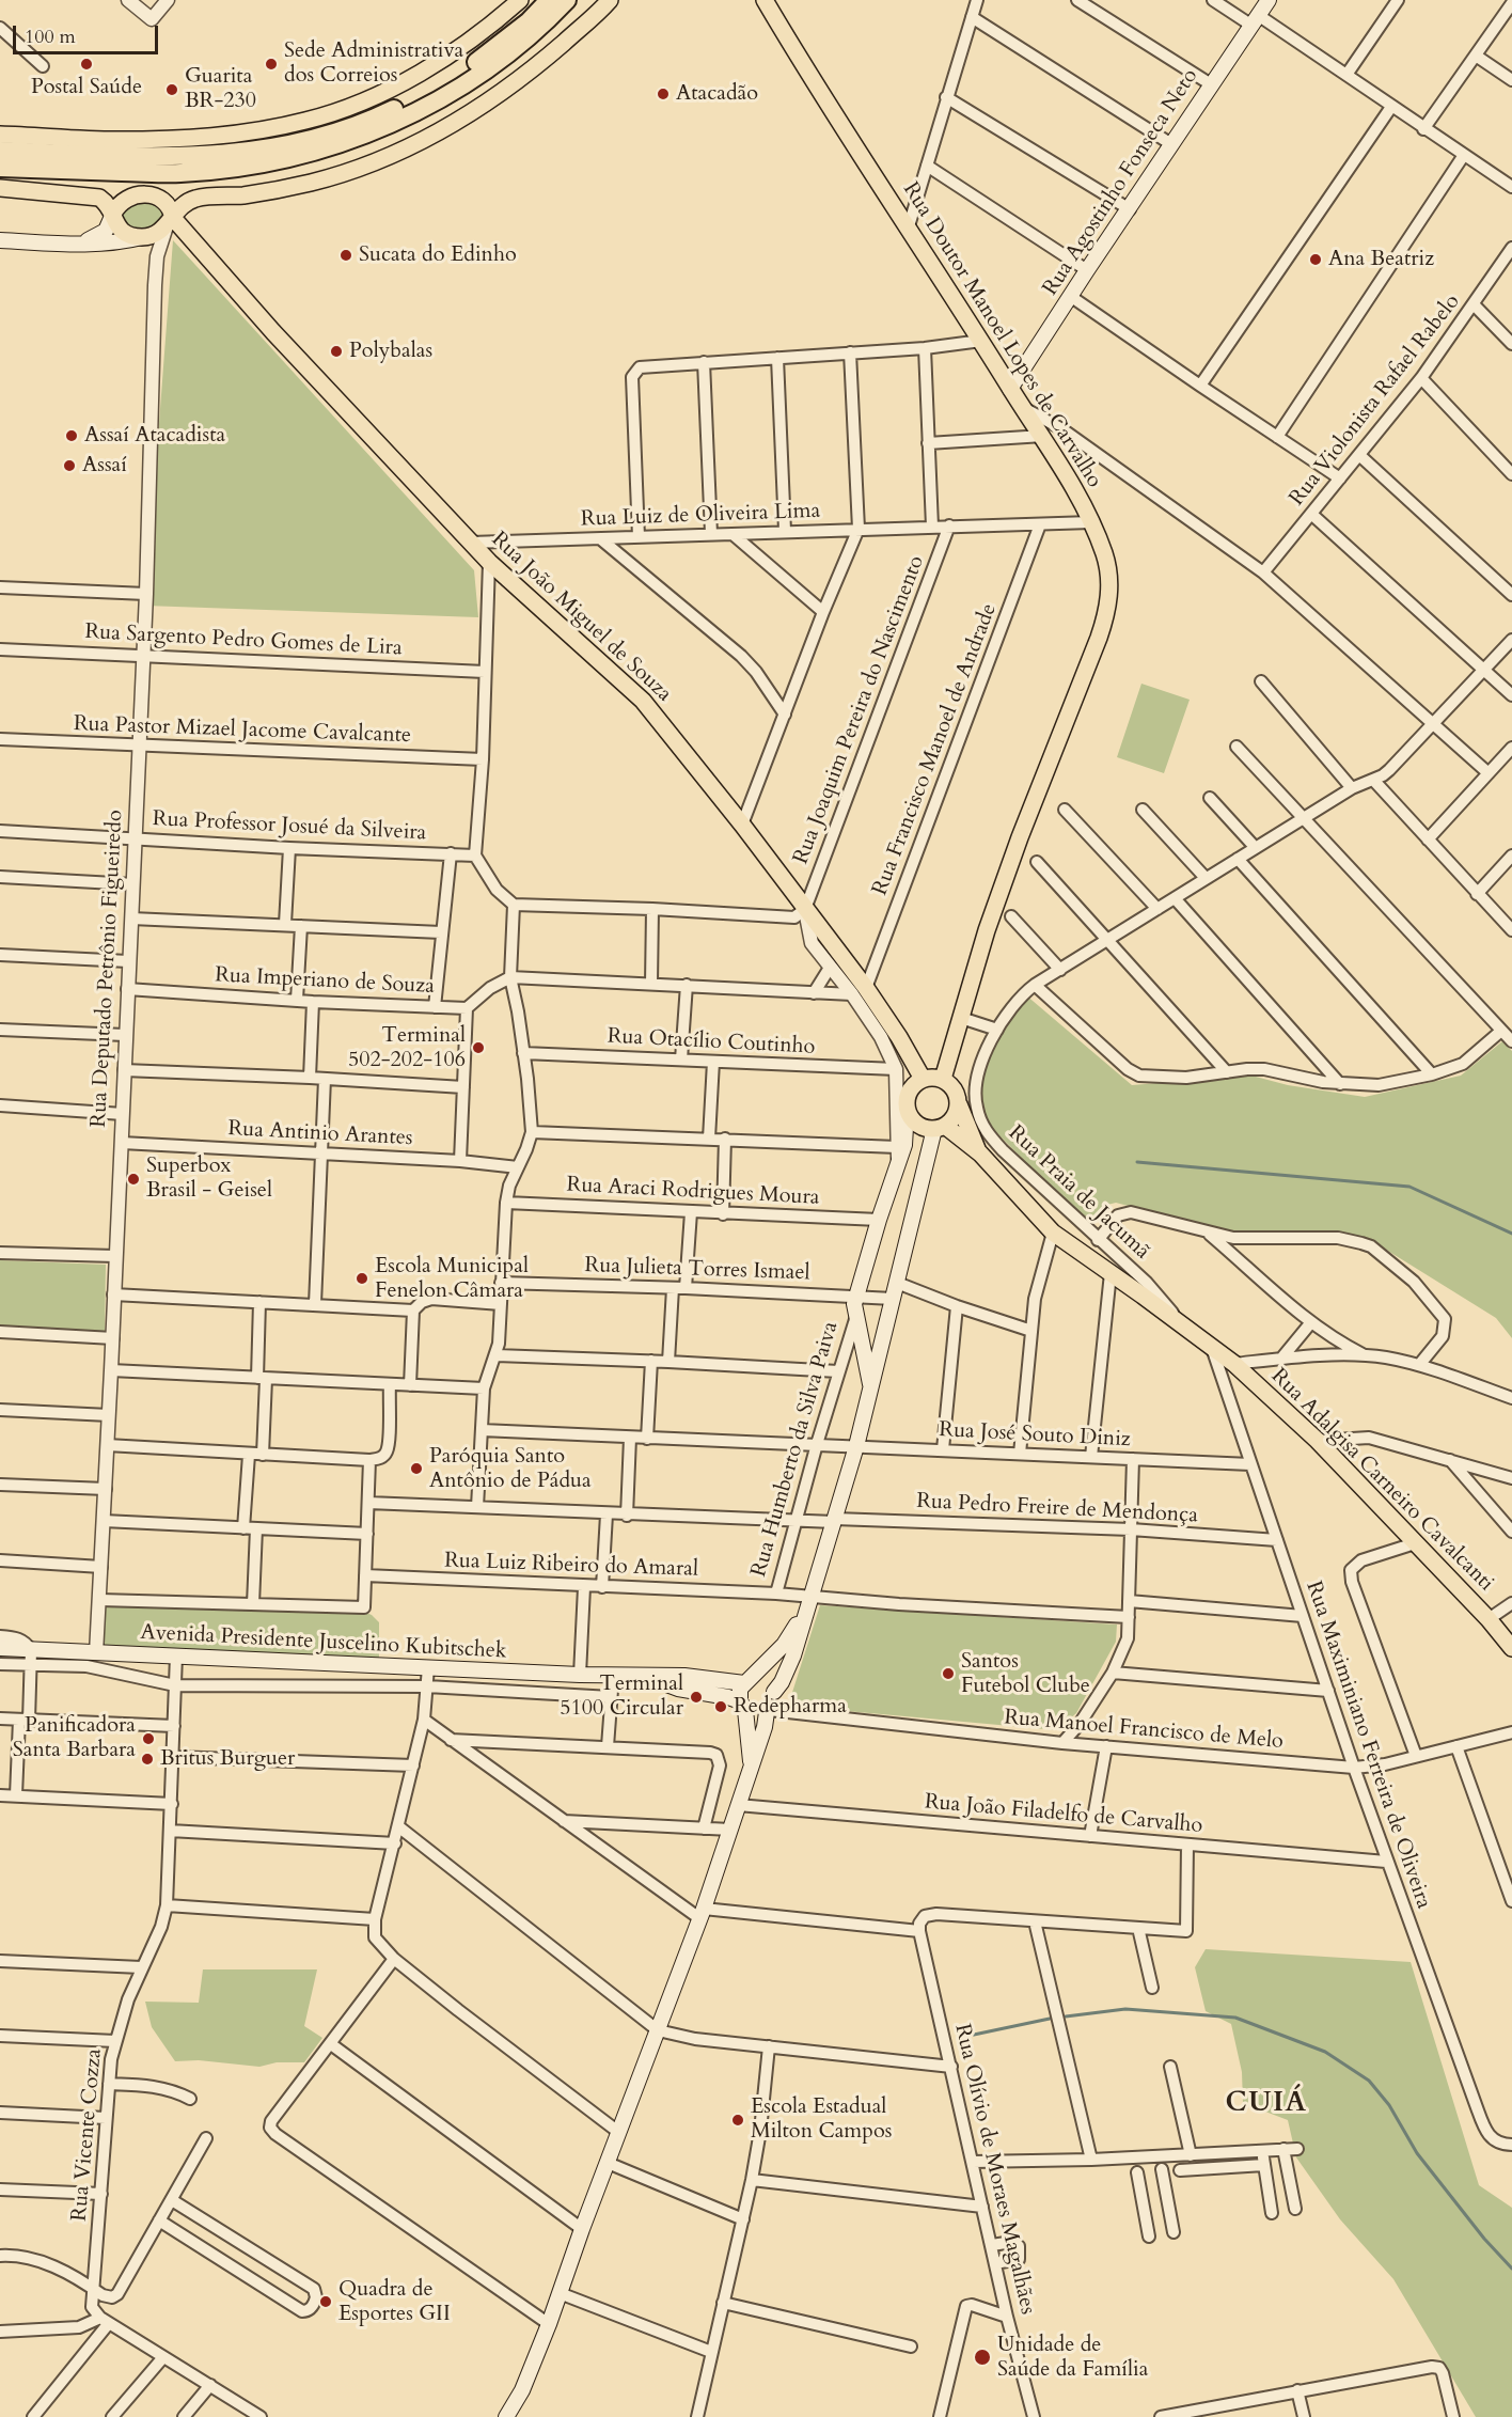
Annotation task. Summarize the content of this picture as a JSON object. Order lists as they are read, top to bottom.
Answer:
{
  "streets": {
    "main road": [
      "Rua Agostinho Fonseca Neto",
      "Rua Doutor Manoel Lopes de Carvalho",
      "Rua João Miguel de Souza",
      "Rua Adalgisa Carneiro Cavalcanti",
      "Avenida Presidente Juscelino Kubitschek"
    ],
    "street": [
      "Rua Violonista Rafael Rabelo",
      "Rua Luiz de Oliveira Lima",
      "Rua Sargento Pedro Gomes de Lira",
      "Rua Joaquim Pereira do Nascimento",
      "Rua Pastor Mizael Jacome Cavalcante",
      "Rua Francisco Manoel de Andrade",
      "Rua Professor Josué da Silveira",
      "Rua Deputado Petrônio Figueiredo",
      "Rua Imperiano de Souza",
      "Rua Otacílio Coutinho",
      "Rua Antinio Arantes",
      "Rua Araci Rodrigues Moura",
      "Rua Praia de Jacumã",
      "Rua Julieta Torres Ismael",
      "Rua José Souto Diniz",
      "Rua Humberto da Silva Paiva",
      "Rua Pedro Freire de Mendonça",
      "Rua Luiz Ribeiro do Amaral",
      "Rua Manoel Francisco de Melo",
      "Rua Maximiniano Ferreira de Oliveira",
      "Rua João Filadelfo de Carvalho",
      "Rua Vicente Cozza",
      "Rua Olívio de Moraes Magalhães"
    ]
  },
  "crossings": [
    ["Rua Agostinho Fonseca Neto", "Rua Doutor Manoel Lopes de Carvalho"],
    ["Rua Doutor Manoel Lopes de Carvalho", "Rua Luiz de Oliveira Lima"],
    ["Rua Doutor Manoel Lopes de Carvalho", "Rua João Miguel de Souza"],
    ["Rua Doutor Manoel Lopes de Carvalho", "Rua Adalgisa Carneiro Cavalcanti"],
    ["Rua Luiz de Oliveira Lima", "Rua João Miguel de Souza"],
    ["Rua Luiz de Oliveira Lima", "Rua Joaquim Pereira do Nascimento"],
    ["Rua Luiz de Oliveira Lima", "Rua Francisco Manoel de Andrade"],
    ["Rua João Miguel de Souza", "Rua Joaquim Pereira do Nascimento"],
    ["Rua João Miguel de Souza", "Rua Francisco Manoel de Andrade"],
    ["Rua João Miguel de Souza", "Rua Deputado Petrônio Figueiredo"],
    ["Rua João Miguel de Souza", "Rua Adalgisa Carneiro Cavalcanti"],
    ["Rua Sargento Pedro Gomes de Lira", "Rua Deputado Petrônio Figueiredo"],
    ["Rua Pastor Mizael Jacome Cavalcante", "Rua Deputado Petrônio Figueiredo"],
    ["Rua Professor Josué da Silveira", "Rua Deputado Petrônio Figueiredo"],
    ["Rua Deputado Petrônio Figueiredo", "Rua Imperiano de Souza"],
    ["Rua Deputado Petrônio Figueiredo", "Rua Antinio Arantes"],
    ["Rua Deputado Petrônio Figueiredo", "Avenida Presidente Juscelino Kubitschek"],
    ["Rua Praia de Jacumã", "Rua Adalgisa Carneiro Cavalcanti"],
    ["Rua José Souto Diniz", "Rua Humberto da Silva Paiva"],
    ["Rua José Souto Diniz", "Rua Maximiniano Ferreira de Oliveira"],
    ["Rua Humberto da Silva Paiva", "Rua Pedro Freire de Mendonça"],
    ["Rua Humberto da Silva Paiva", "Rua Luiz Ribeiro do Amaral"],
    ["Rua Adalgisa Carneiro Cavalcanti", "Rua Maximiniano Ferreira de Oliveira"],
    ["Rua Pedro Freire de Mendonça", "Rua Maximiniano Ferreira de Oliveira"],
    ["Avenida Presidente Juscelino Kubitschek", "Rua Manoel Francisco de Melo"],
    ["Avenida Presidente Juscelino Kubitschek", "Rua Vicente Cozza"],
    ["Rua Manoel Francisco de Melo", "Rua Maximiniano Ferreira de Oliveira"],
    ["Rua Maximiniano Ferreira de Oliveira", "Rua João Filadelfo de Carvalho"]
  ],
  "districts": ["CUIÁ"],
  "places": [
    "Postal Saúde",
    "Sede Administrativa dos Correios",
    "Guarita BR-230",
    "Atacadão",
    "Sucata do Edinho",
    "Ana Beatriz",
    "Polybalas",
    "Assaí Atacadista",
    "Assaí",
    "Terminal 502-202-106",
    "Superbox Brasil - Geisel",
    "Escola Municipal Fenelon Câmara",
    "Paróquia Santo Antônio de Pádua",
    "Santos Futebol Clube",
    "Terminal 5100 Circular",
    "Redepharma",
    "Panificadora Santa Barbara",
    "Britus Burguer",
    "Escola Estadual Milton Campos",
    "Quadra de Esportes GII",
    "Unidade de Saúde da Família"
  ],
  "scale_bar": "100 m"
}
